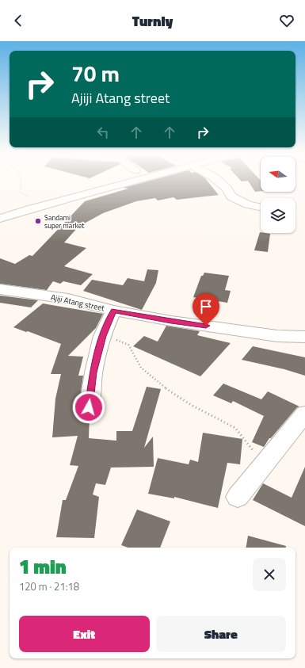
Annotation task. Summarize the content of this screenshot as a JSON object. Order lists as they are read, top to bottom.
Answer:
{
  "streets": {
    "street": ["Ajiji Atang street"]
  },
  "places": ["Sandami super market"],
  "north": "left",
  "page": {
    "header": "Turnly",
    "turn": ["70 m", "Ajiji Atang street"],
    "heading": ["1 min", "120 m · 21:18"],
    "buttons": ["Exit", "Share"]
  }
}
